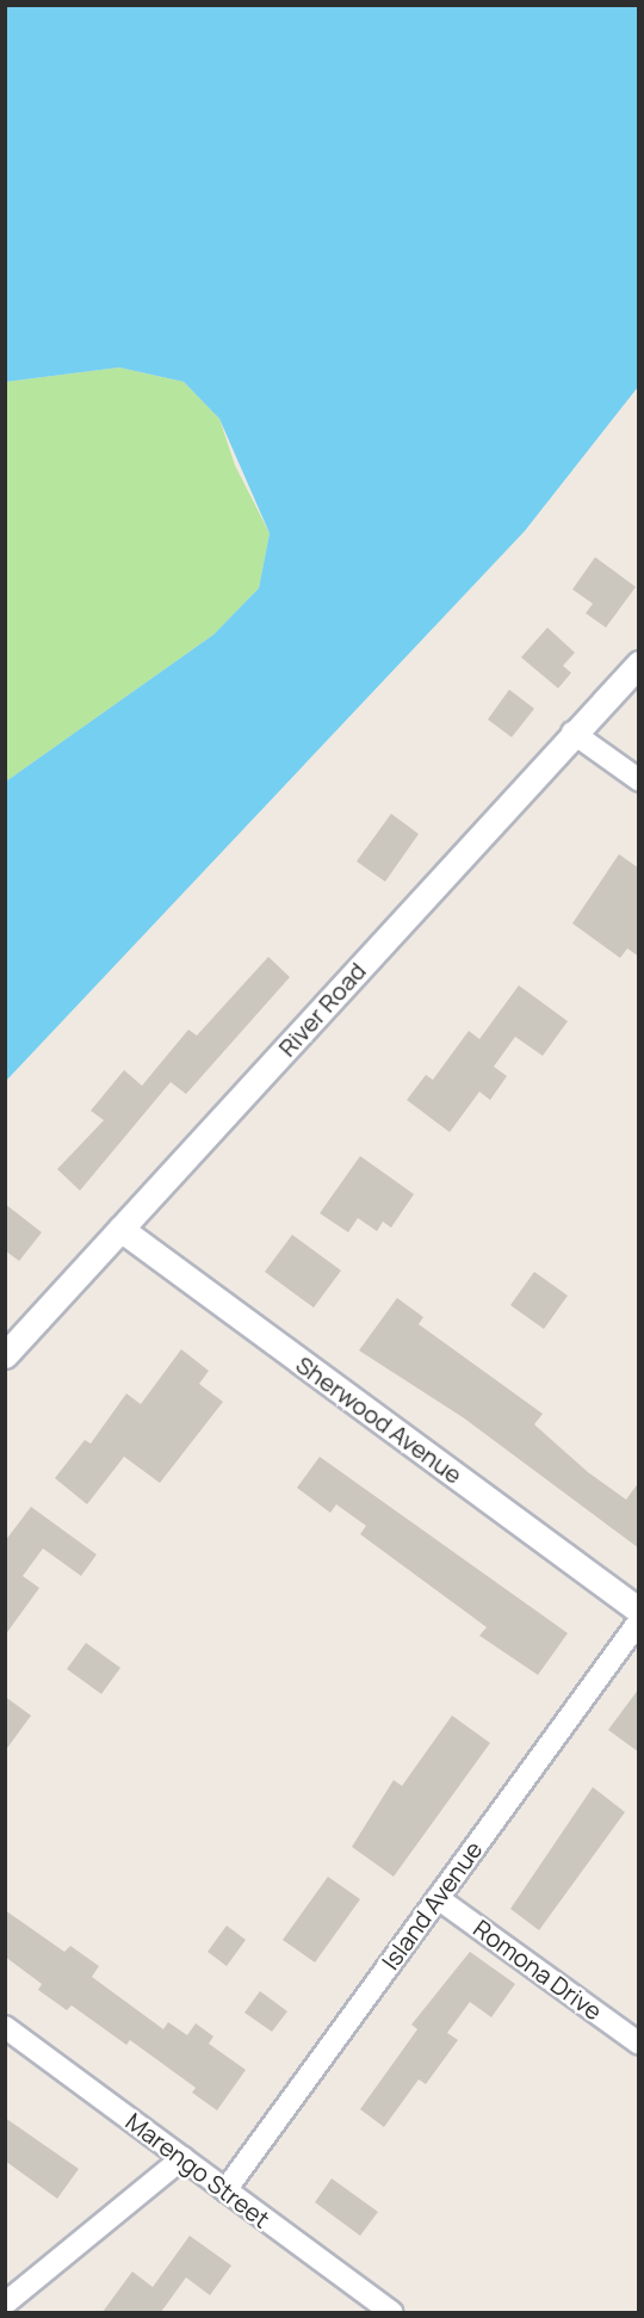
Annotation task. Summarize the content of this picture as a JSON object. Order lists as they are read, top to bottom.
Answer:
{
  "streets": {
    "street": [
      "River Road",
      "Sherwood Avenue",
      "Island Avenue",
      "Romona Drive",
      "Marengo Street"
    ]
  },
  "crossings": [
    ["River Road", "Sherwood Avenue"],
    ["Island Avenue", "Romona Drive"],
    ["Island Avenue", "Marengo Street"]
  ]
}
